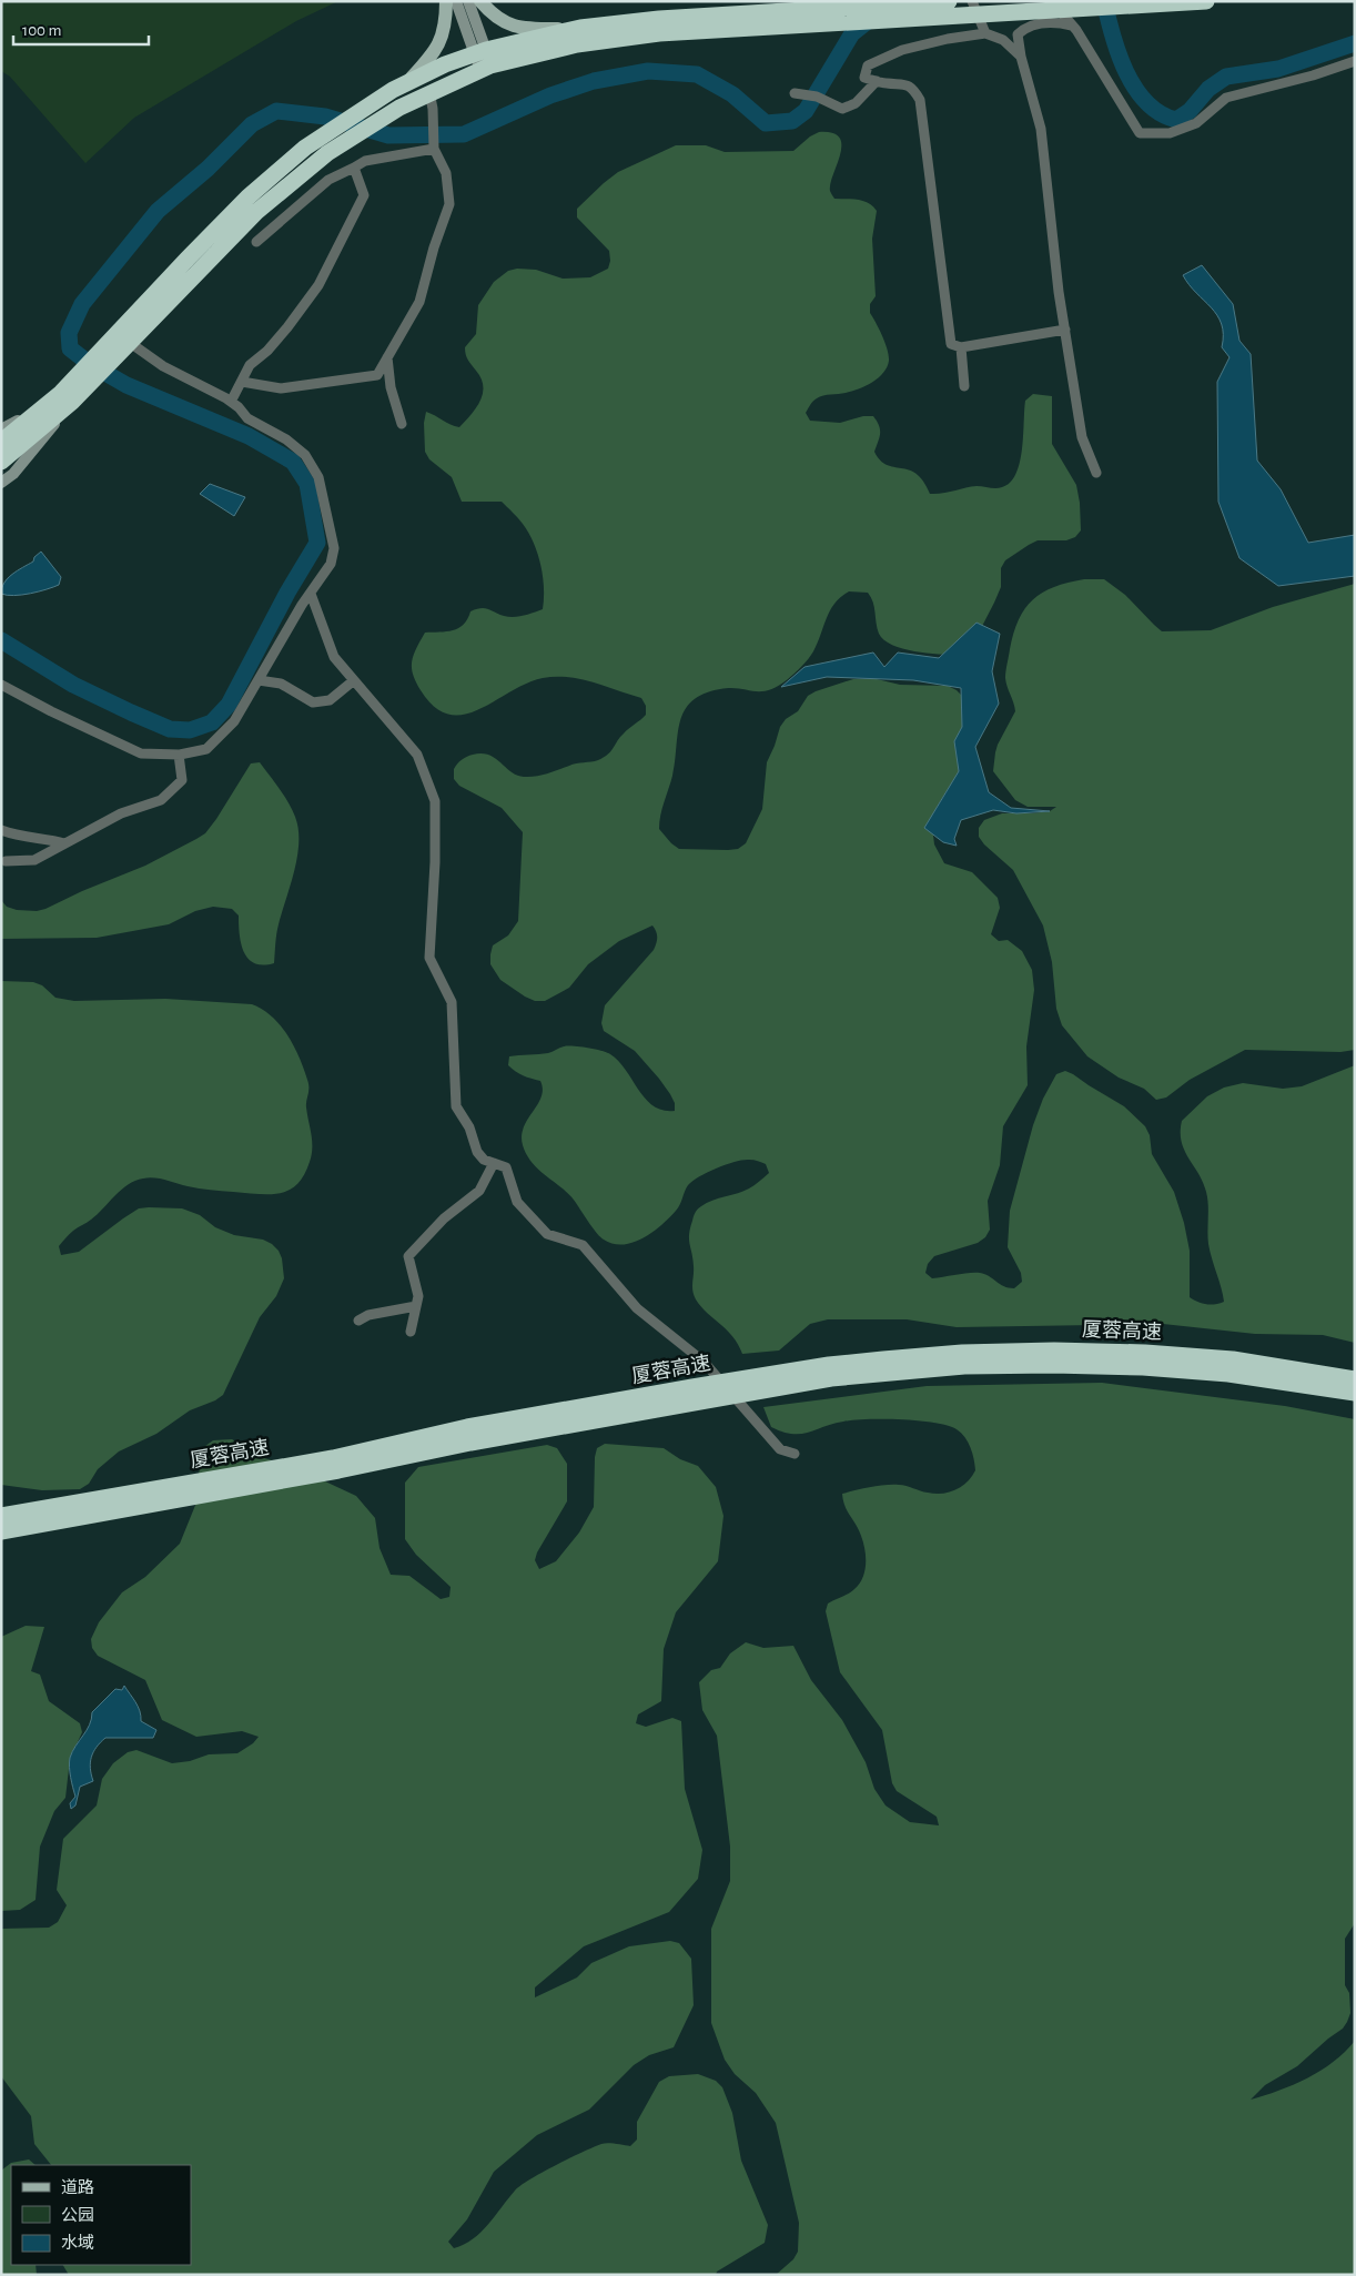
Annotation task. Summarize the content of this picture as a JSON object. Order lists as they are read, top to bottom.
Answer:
{
  "streets": {
    "highway": ["厦蓉高速"]
  },
  "legend": ["道路", "公园", "水域"],
  "scale_bar": "100 m"
}
